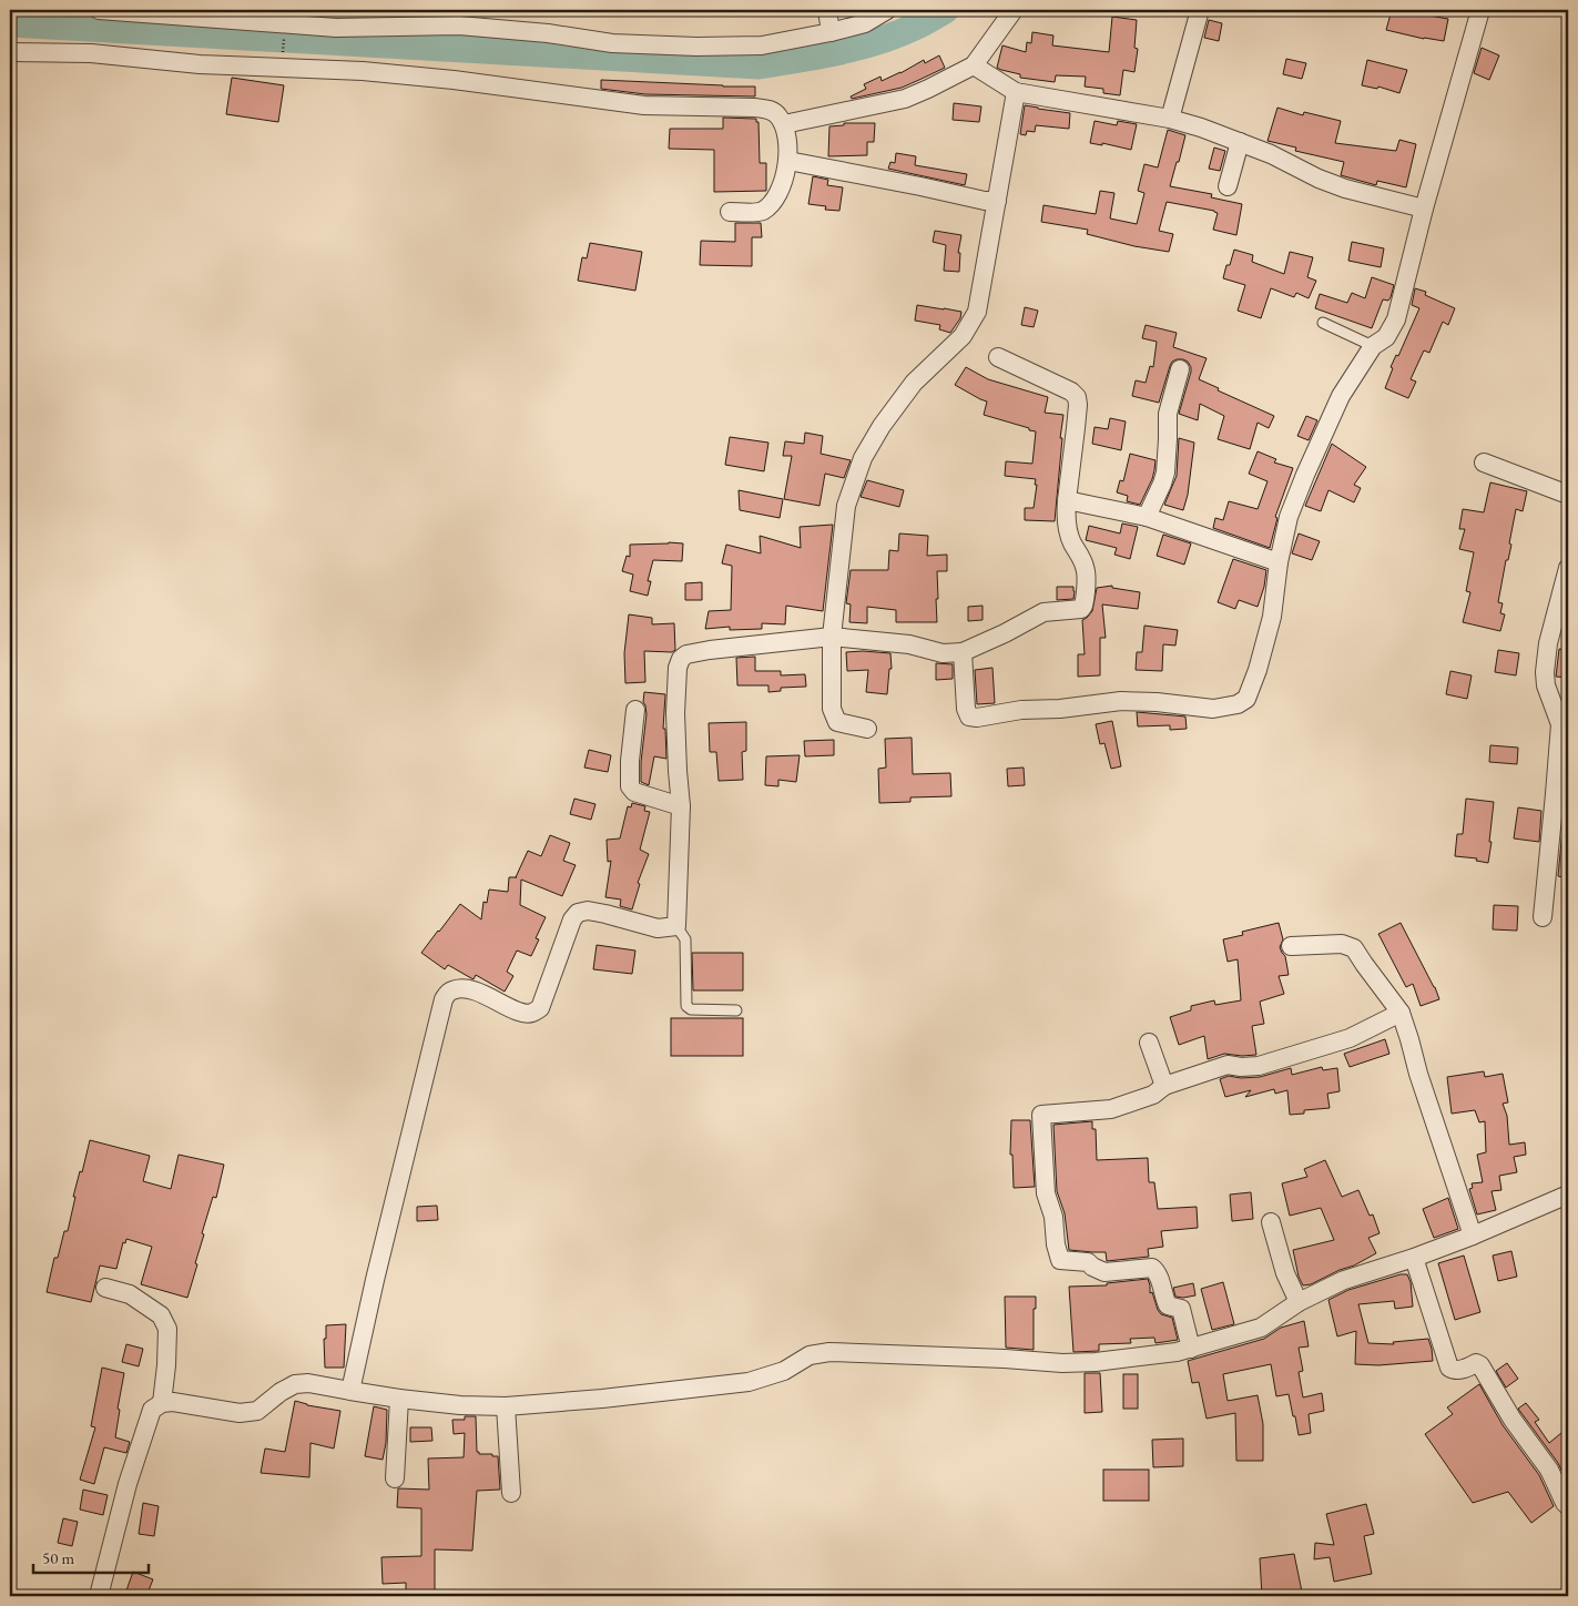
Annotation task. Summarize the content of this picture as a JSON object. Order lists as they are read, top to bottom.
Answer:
{
  "scale_bar": "50 m"
}
